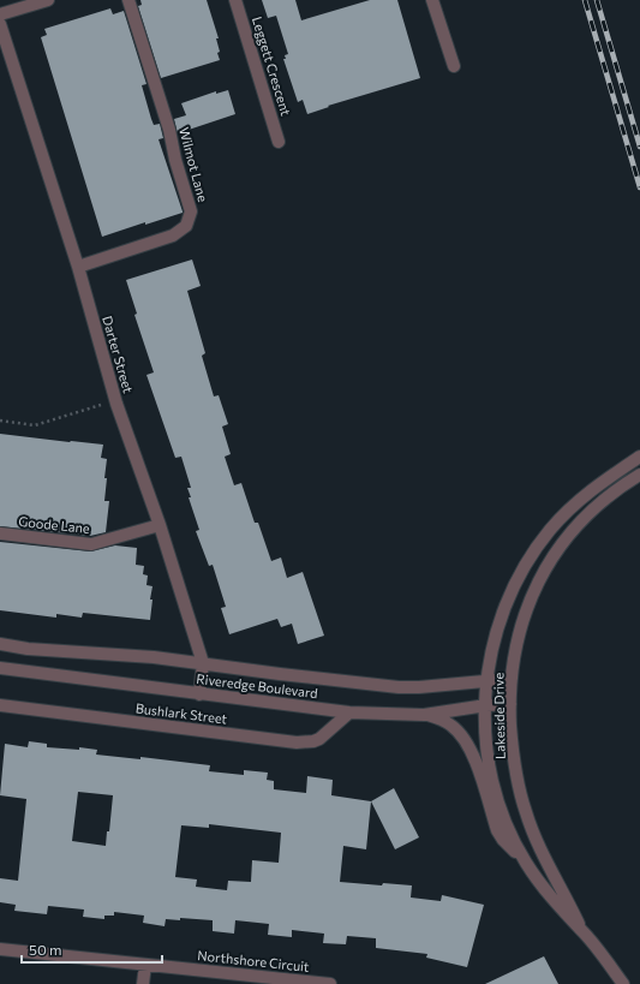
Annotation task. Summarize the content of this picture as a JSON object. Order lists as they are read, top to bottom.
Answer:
{
  "streets": {
    "street": [
      "Leggett Crescent",
      "Wilmot Lane",
      "Darter Street",
      "Goode Lane",
      "Riveredge Boulevard",
      "Bushlark Street",
      "Lakeside Drive",
      "Northshore Circuit"
    ]
  },
  "crossings": [
    ["Wilmot Lane", "Darter Street"],
    ["Darter Street", "Goode Lane"],
    ["Darter Street", "Riveredge Boulevard"],
    ["Riveredge Boulevard", "Bushlark Street"],
    ["Riveredge Boulevard", "Lakeside Drive"]
  ],
  "scale_bar": "50 m"
}
